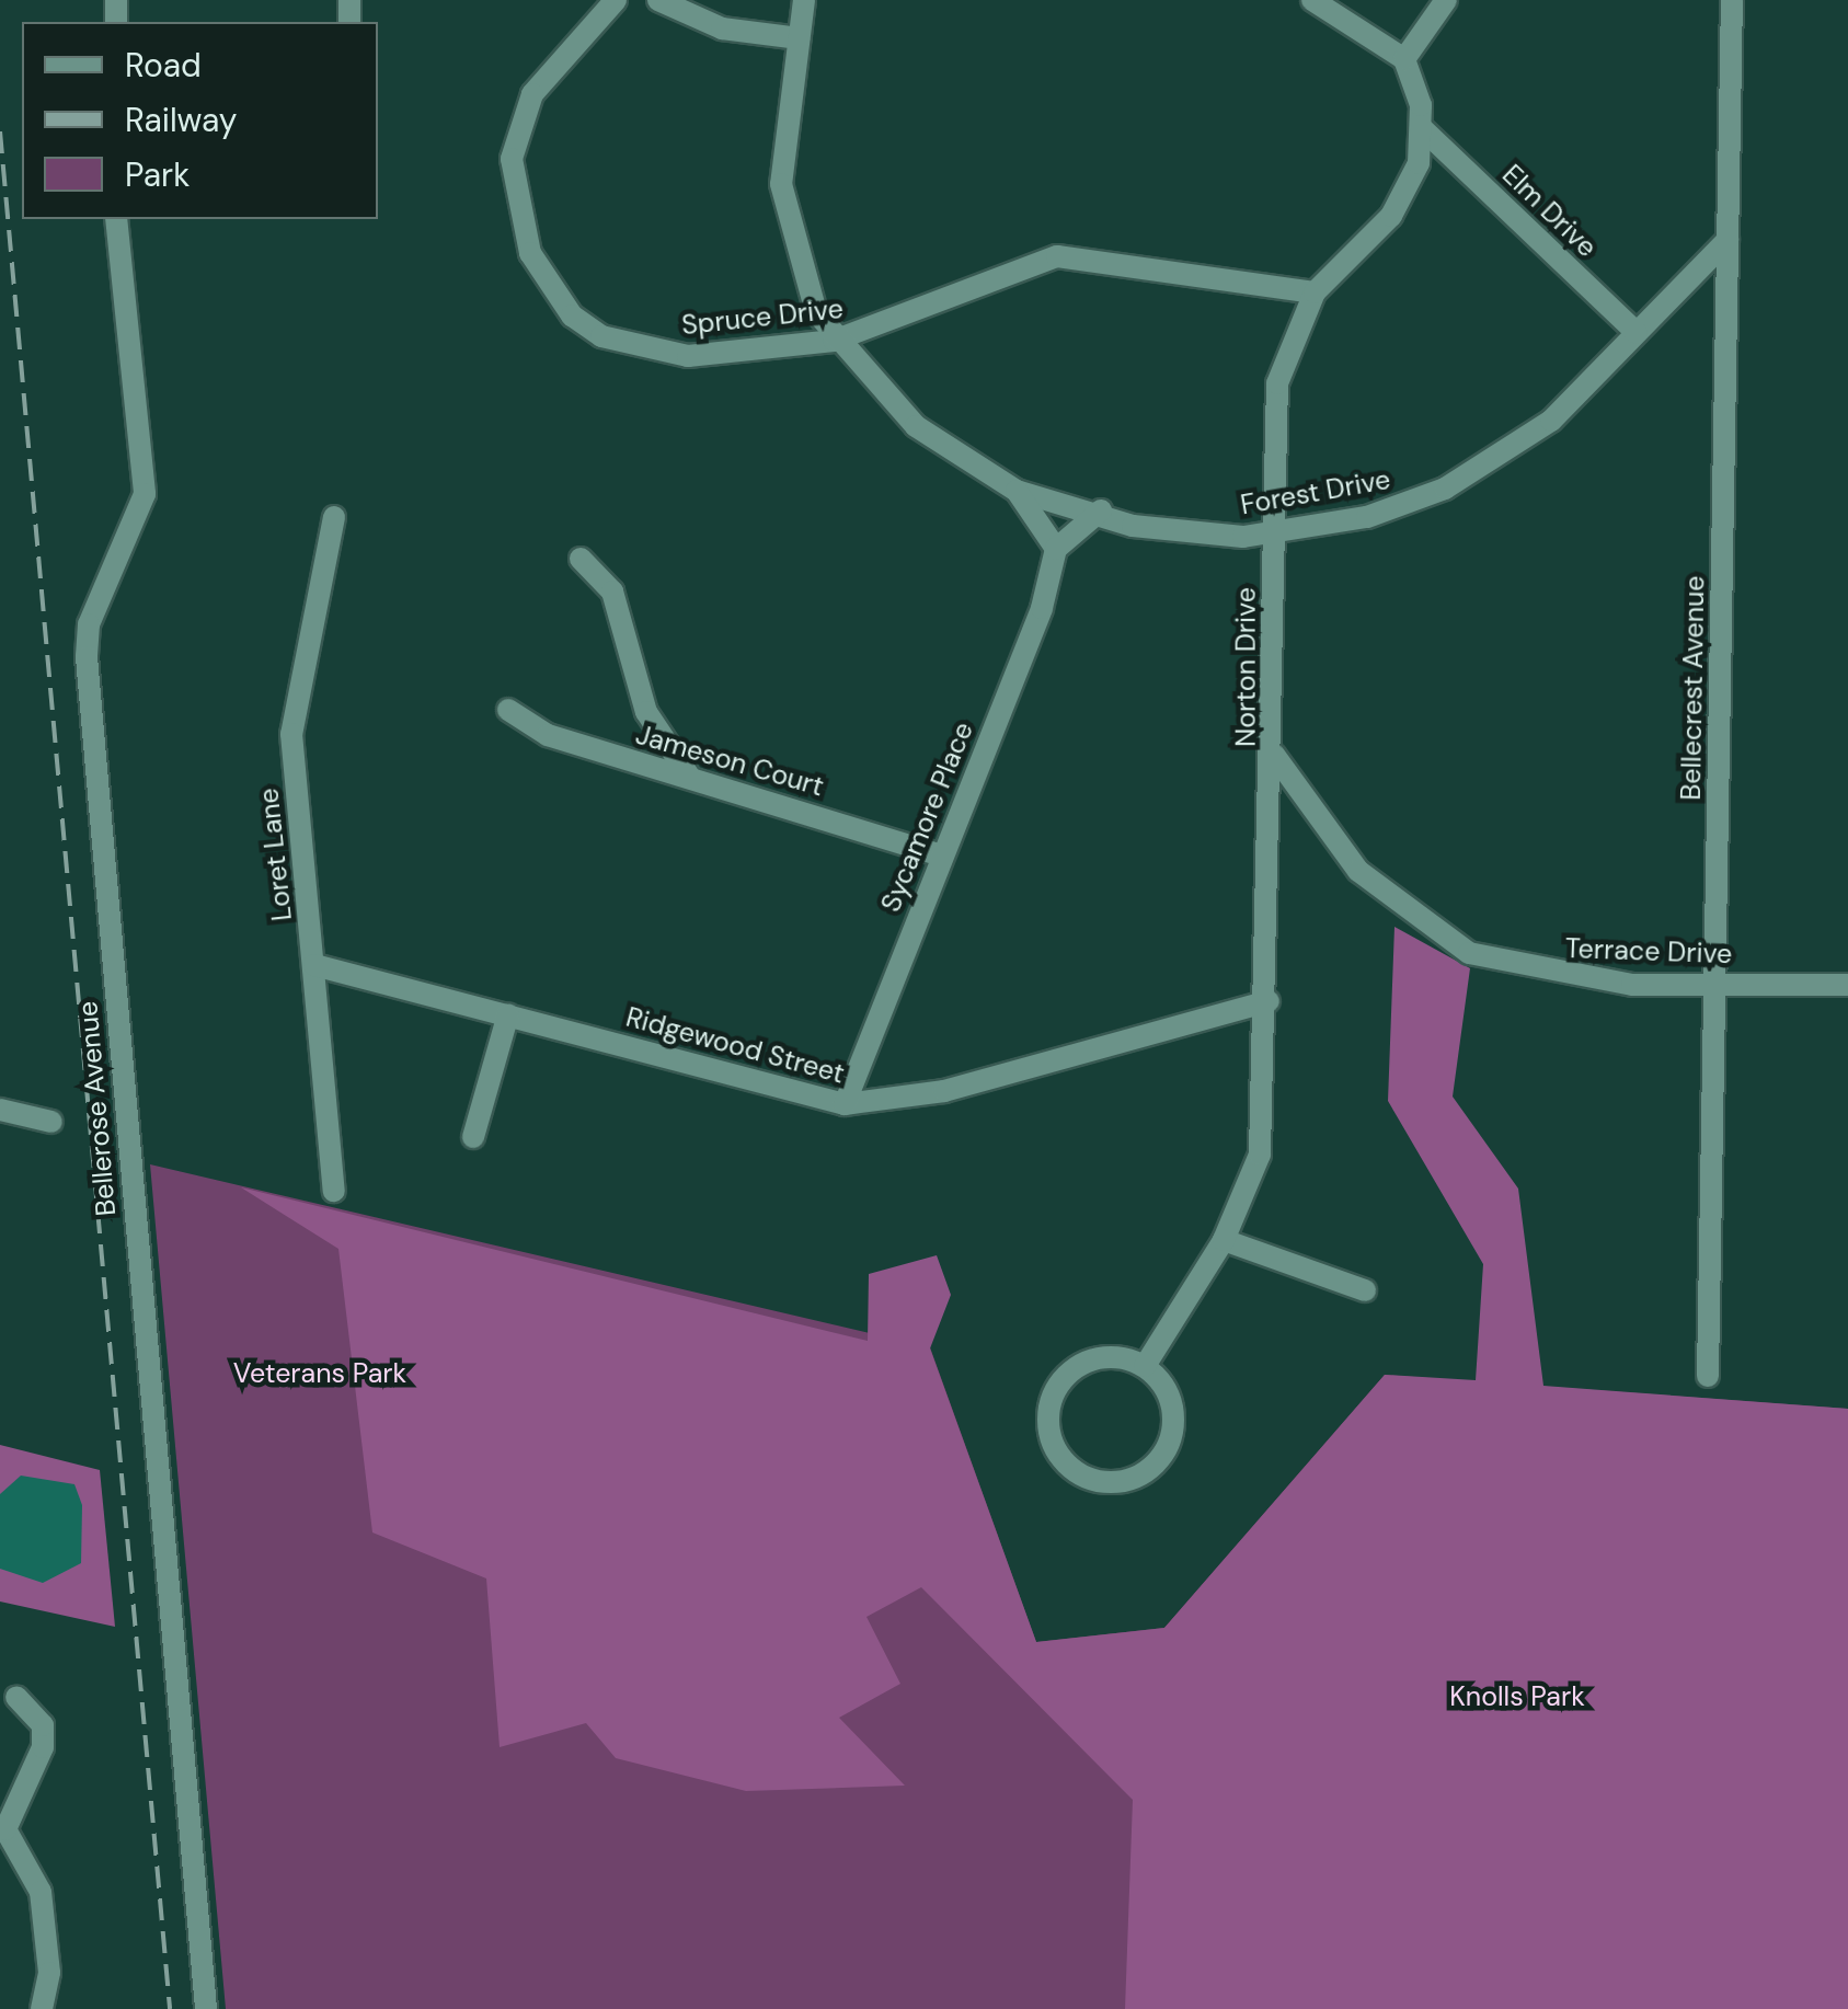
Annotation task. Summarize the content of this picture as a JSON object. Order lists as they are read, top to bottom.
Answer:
{
  "streets": {
    "street": [
      "Elm Drive",
      "Spruce Drive",
      "Forest Drive",
      "Norton Drive",
      "Bellecrest Avenue",
      "Jameson Court",
      "Sycamore Place",
      "Loret Lane",
      "Terrace Drive",
      "Ridgewood Street",
      "Bellerose Avenue"
    ]
  },
  "crossings": [
    ["Elm Drive", "Forest Drive"],
    ["Elm Drive", "Norton Drive"],
    ["Spruce Drive", "Forest Drive"],
    ["Spruce Drive", "Norton Drive"],
    ["Forest Drive", "Norton Drive"],
    ["Forest Drive", "Bellecrest Avenue"],
    ["Norton Drive", "Terrace Drive"],
    ["Norton Drive", "Ridgewood Street"],
    ["Bellecrest Avenue", "Terrace Drive"],
    ["Jameson Court", "Sycamore Place"],
    ["Sycamore Place", "Ridgewood Street"],
    ["Loret Lane", "Ridgewood Street"]
  ],
  "parks": ["Veterans Park", "Knolls Park"],
  "legend": ["Road", "Railway", "Park"]
}
